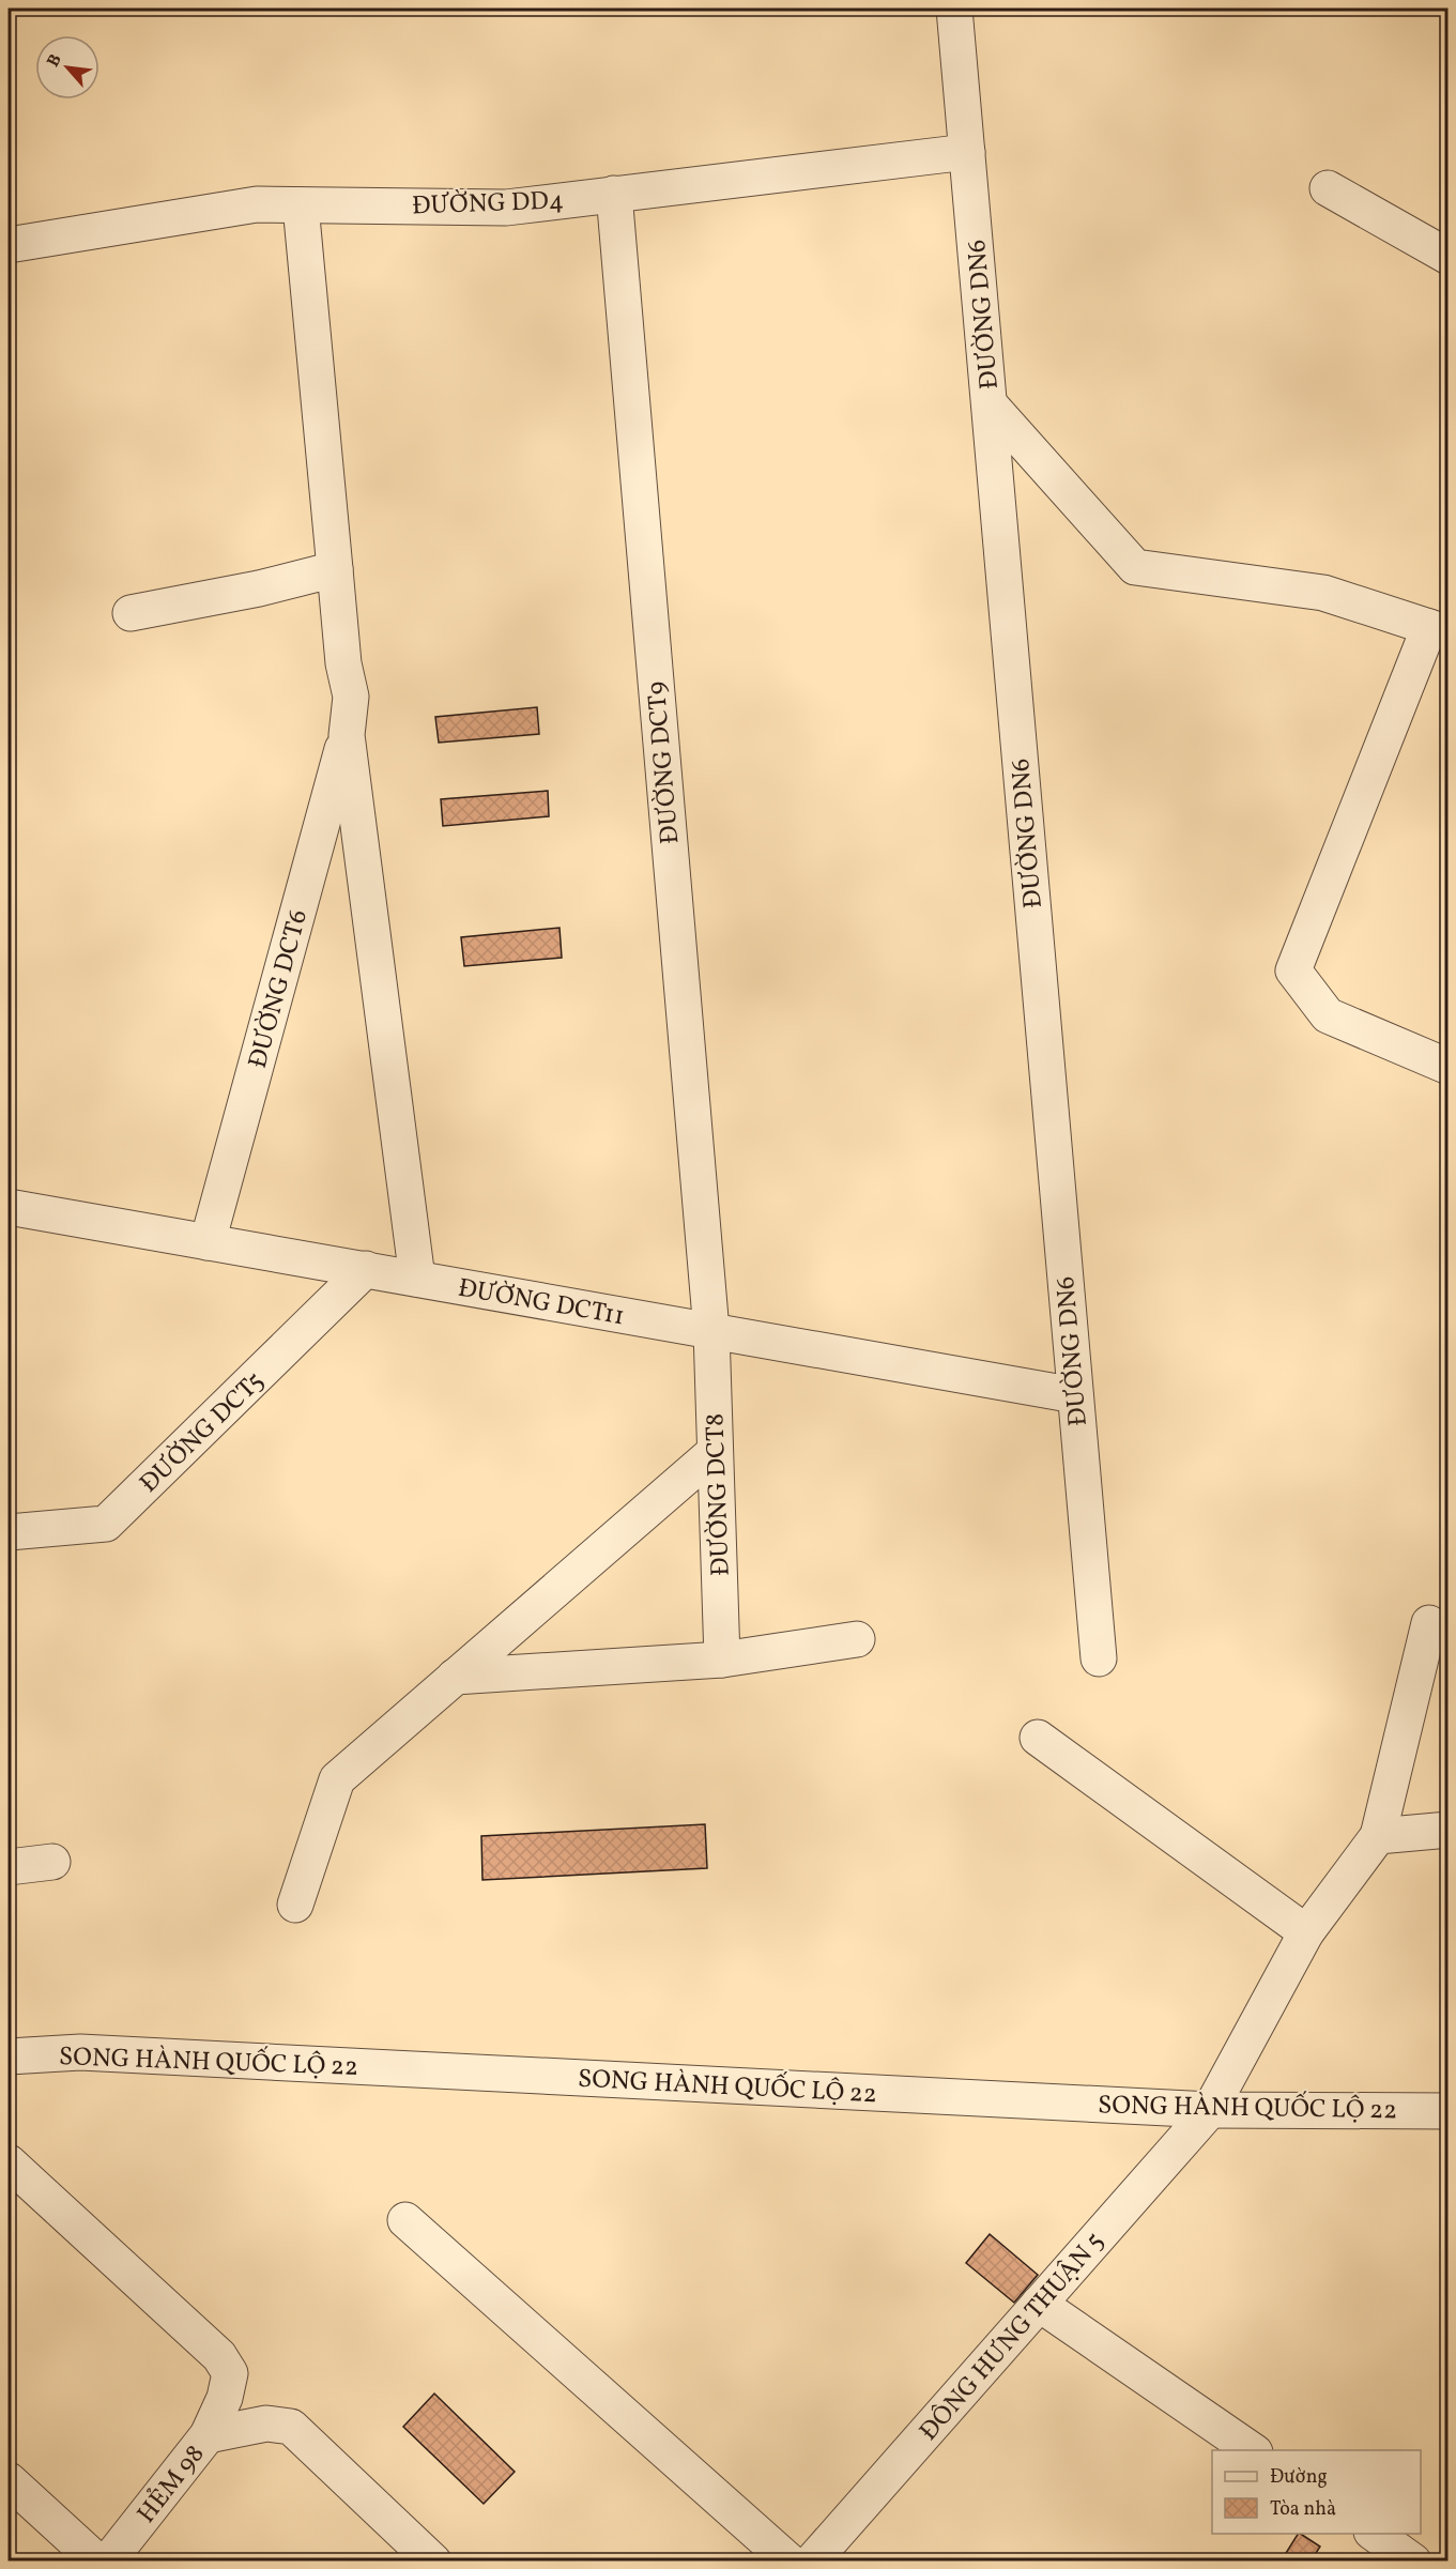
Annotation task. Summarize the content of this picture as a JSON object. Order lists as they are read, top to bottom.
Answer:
{
  "streets": {
    "street": [
      "ĐƯỜNG DD4",
      "ĐƯỜNG DN6",
      "ĐƯỜNG DCT9",
      "ĐƯỜNG DCT6",
      "ĐƯỜNG DCT11",
      "ĐƯỜNG DCT5",
      "ĐƯỜNG DCT8",
      "SONG HÀNH QUỐC LỘ 22",
      "ĐÔNG HƯNG THUẬN 5",
      "HẺM 98"
    ]
  },
  "crossings": [
    ["ĐƯỜNG DD4", "ĐƯỜNG DN6"],
    ["ĐƯỜNG DD4", "ĐƯỜNG DCT9"],
    ["ĐƯỜNG DN6", "ĐƯỜNG DCT11"],
    ["ĐƯỜNG DCT9", "ĐƯỜNG DCT11"],
    ["ĐƯỜNG DCT9", "ĐƯỜNG DCT8"],
    ["ĐƯỜNG DCT6", "ĐƯỜNG DCT11"],
    ["ĐƯỜNG DCT11", "ĐƯỜNG DCT5"],
    ["ĐƯỜNG DCT11", "ĐƯỜNG DCT8"],
    ["SONG HÀNH QUỐC LỘ 22", "ĐÔNG HƯNG THUẬN 5"]
  ],
  "legend": ["Đường", "Tòa nhà"],
  "north": "top left"
}
